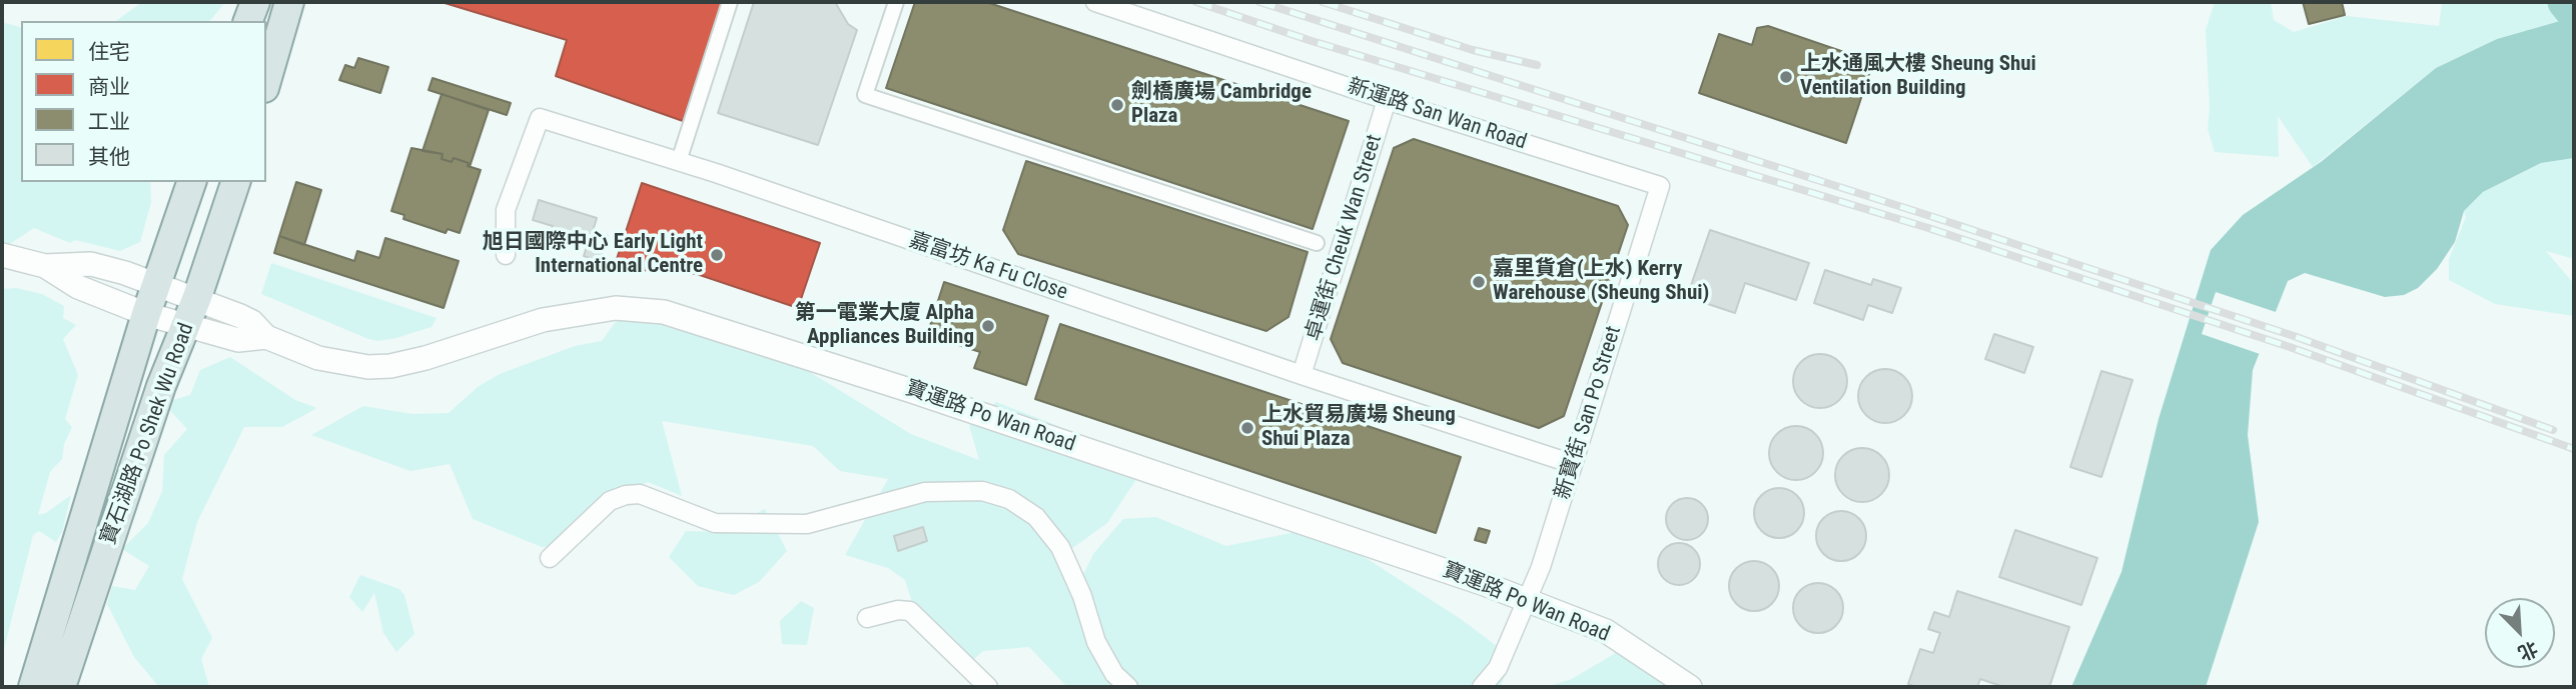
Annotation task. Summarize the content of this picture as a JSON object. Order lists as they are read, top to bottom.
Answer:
{
  "streets": {
    "main road": ["寶石湖路 Po Shek Wu Road"],
    "street": [
      "新運路 San Wan Road",
      "卓運街 Cheuk Wan Street",
      "嘉富坊 Ka Fu Close",
      "新寶街 San Po Street",
      "寶運路 Po Wan Road"
    ]
  },
  "crossings": [
    ["新運路 San Wan Road", "卓運街 Cheuk Wan Street"],
    ["新運路 San Wan Road", "新寶街 San Po Street"],
    ["卓運街 Cheuk Wan Street", "嘉富坊 Ka Fu Close"],
    ["嘉富坊 Ka Fu Close", "新寶街 San Po Street"],
    ["新寶街 San Po Street", "寶運路 Po Wan Road"],
    ["寶運路 Po Wan Road", "寶石湖路 Po Shek Wu Road"]
  ],
  "places": [
    "上水通風大樓 Sheung Shui Ventilation Building",
    "劍橋廣場 Cambridge Plaza",
    "旭日國際中心 Early Light International Centre",
    "嘉里貨倉(上水) Kerry Warehouse (Sheung Shui)",
    "第一電業大廈 Alpha Appliances Building",
    "上水貿易廣場 Sheung Shui Plaza"
  ],
  "legend": [
    "住宅",
    "商业",
    "工业",
    "其他"
  ],
  "north": "bottom right"
}
